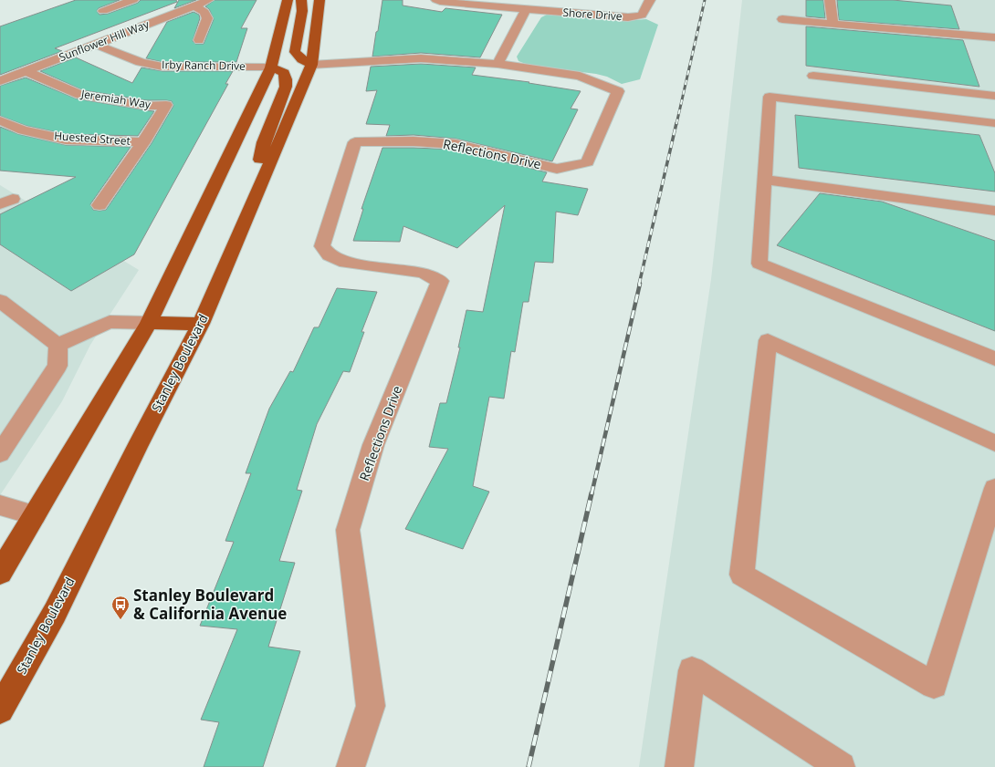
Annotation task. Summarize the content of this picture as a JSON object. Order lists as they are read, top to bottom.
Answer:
{
  "streets": {
    "main road": ["Stanley Boulevard"],
    "street": [
      "Shore Drive",
      "Sunflower Hill Way",
      "Irby Ranch Drive",
      "Jeremiah Way",
      "Huested Street",
      "Reflections Drive"
    ]
  },
  "crossings": [
    ["Sunflower Hill Way", "Irby Ranch Drive"],
    ["Sunflower Hill Way", "Jeremiah Way"],
    ["Jeremiah Way", "Huested Street"],
    ["Reflections Drive", "Stanley Boulevard"]
  ],
  "places": {
    "bus stop": ["Stanley Boulevard & California Avenue"]
  }
}
